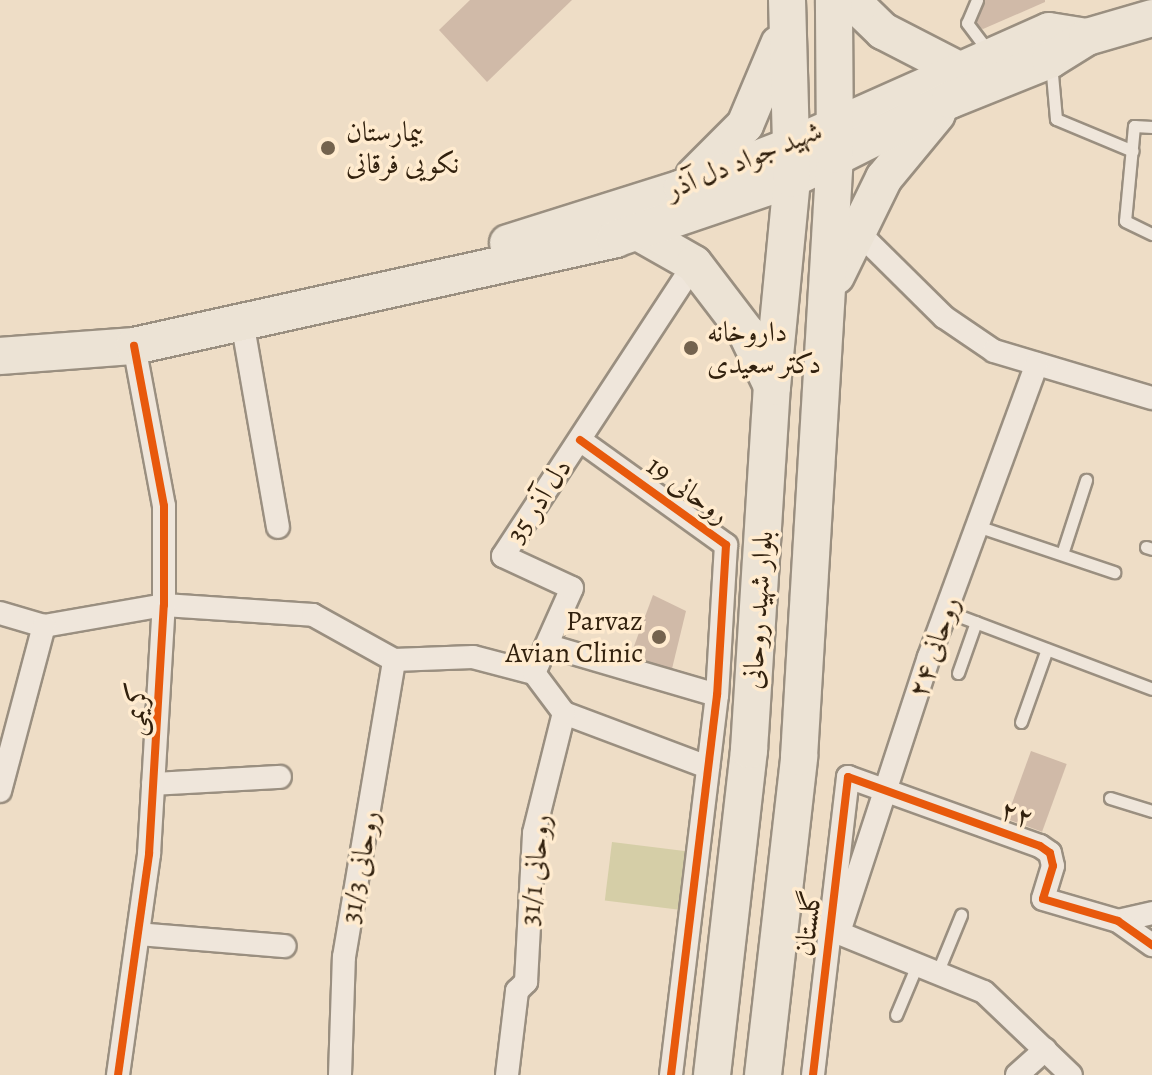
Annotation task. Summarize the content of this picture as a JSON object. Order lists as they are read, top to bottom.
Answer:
{
  "streets": {
    "main road": ["شهید جواد دل آذر", "بلوار شهید روحانی"],
    "street": [
      "روحانی 19",
      "دل آذر 35",
      "روحانی ۲۴",
      "کریمی",
      "۲۲",
      "روحانی 31/3",
      "روحانی 31/1",
      "گلستان"
    ]
  },
  "crossings": [
    ["شهید جواد دل آذر", "بلوار شهید روحانی"],
    ["شهید جواد دل آذر", "کریمی"],
    ["روحانی 19", "دل آذر 35"],
    ["روحانی ۲۴", "۲۲"],
    ["روحانی ۲۴", "گلستان"],
    ["۲۲", "گلستان"]
  ],
  "places": ["بیمارستان نکویی فرقانی", "داروخانه دکتر سعیدی", "Parvaz Avian Clinic"]
}
